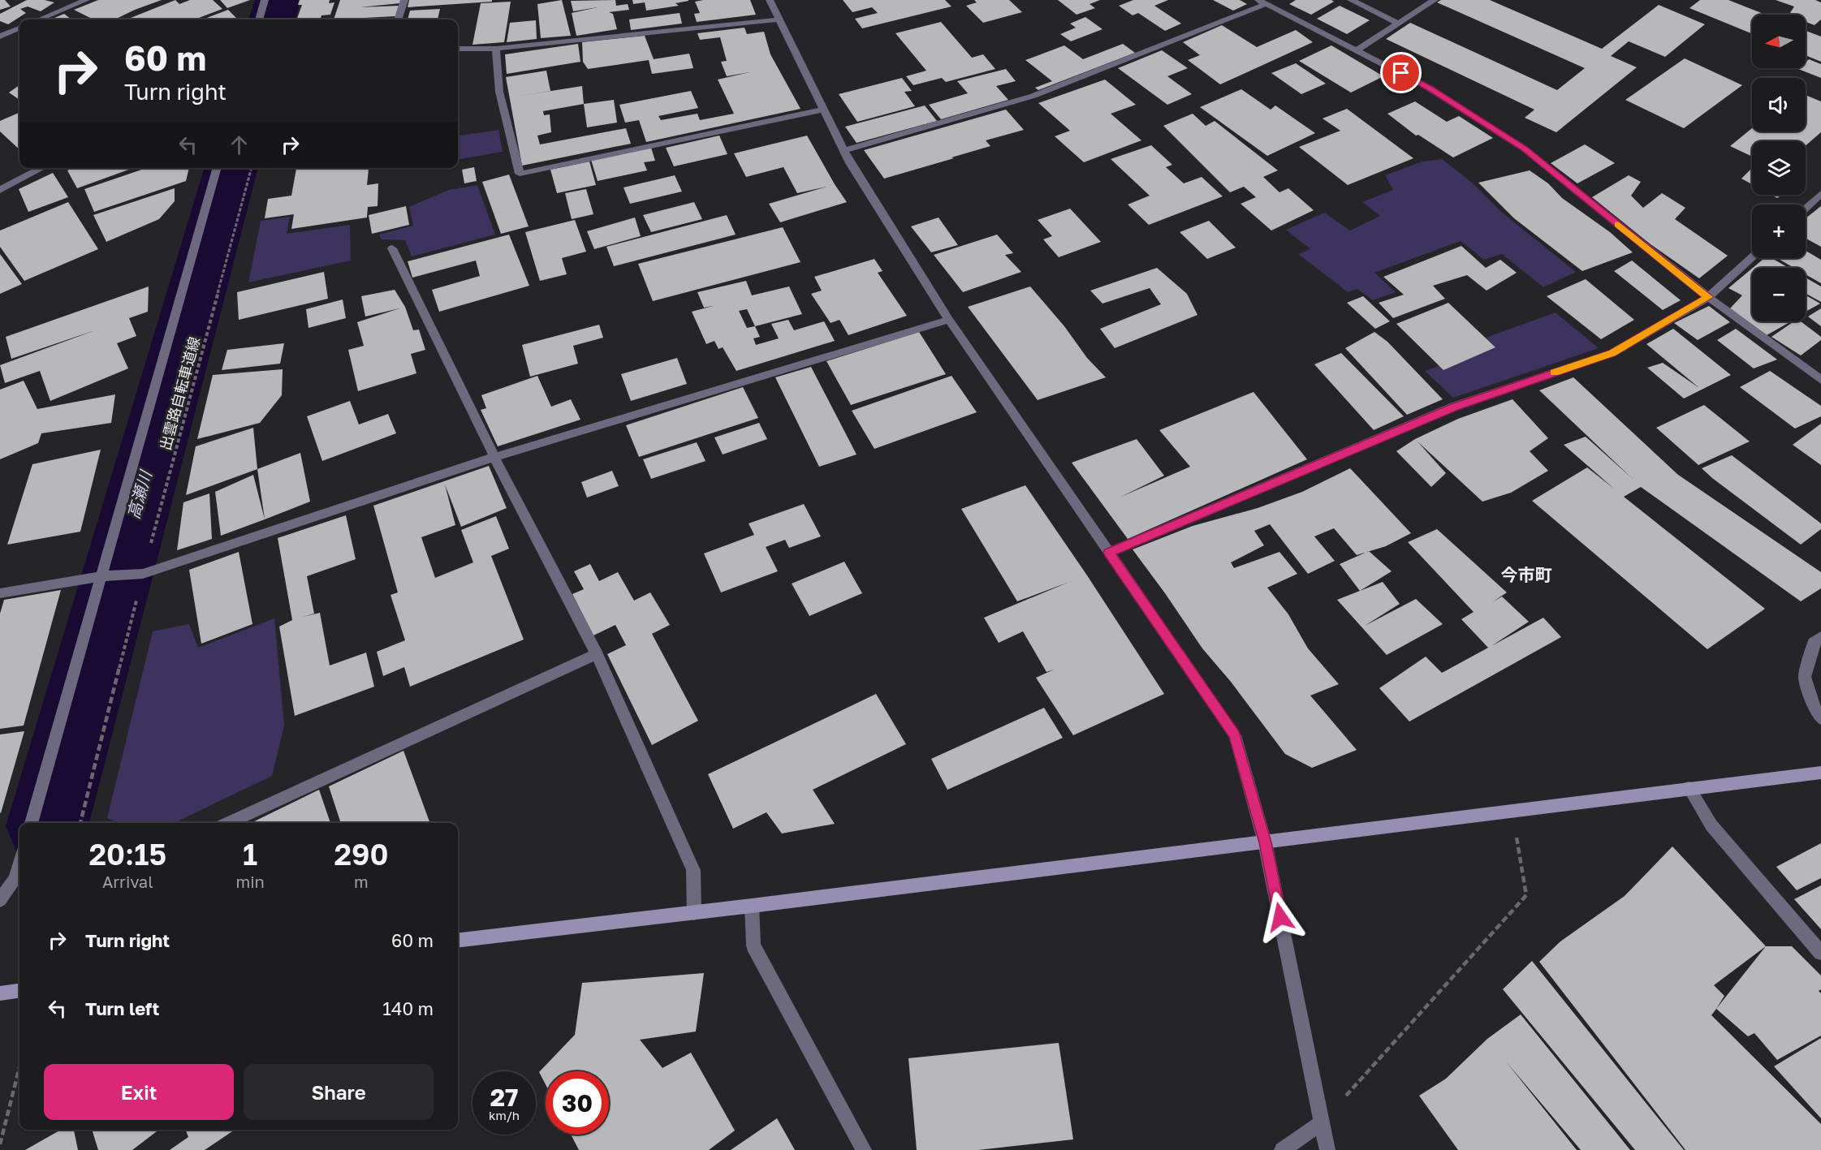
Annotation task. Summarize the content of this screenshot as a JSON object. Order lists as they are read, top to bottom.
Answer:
{
  "streets": {
    "path": ["出雲路自転車道線"]
  },
  "districts": ["今市町"],
  "water": ["高瀬川"],
  "north": "left",
  "page": {
    "map_buttons": ["+", "−"],
    "turn": ["60 m", "Turn right"],
    "eta": [
      "20:15",
      "Arrival",
      "1",
      "min",
      "290",
      "m"
    ],
    "list": [
      {
        "name": "Turn right",
        "value": "60 m"
      },
      {
        "name": "Turn left",
        "value": "140 m"
      }
    ],
    "buttons": ["Exit", "Share"],
    "speed": "27 km/h",
    "limit": "30"
  }
}
